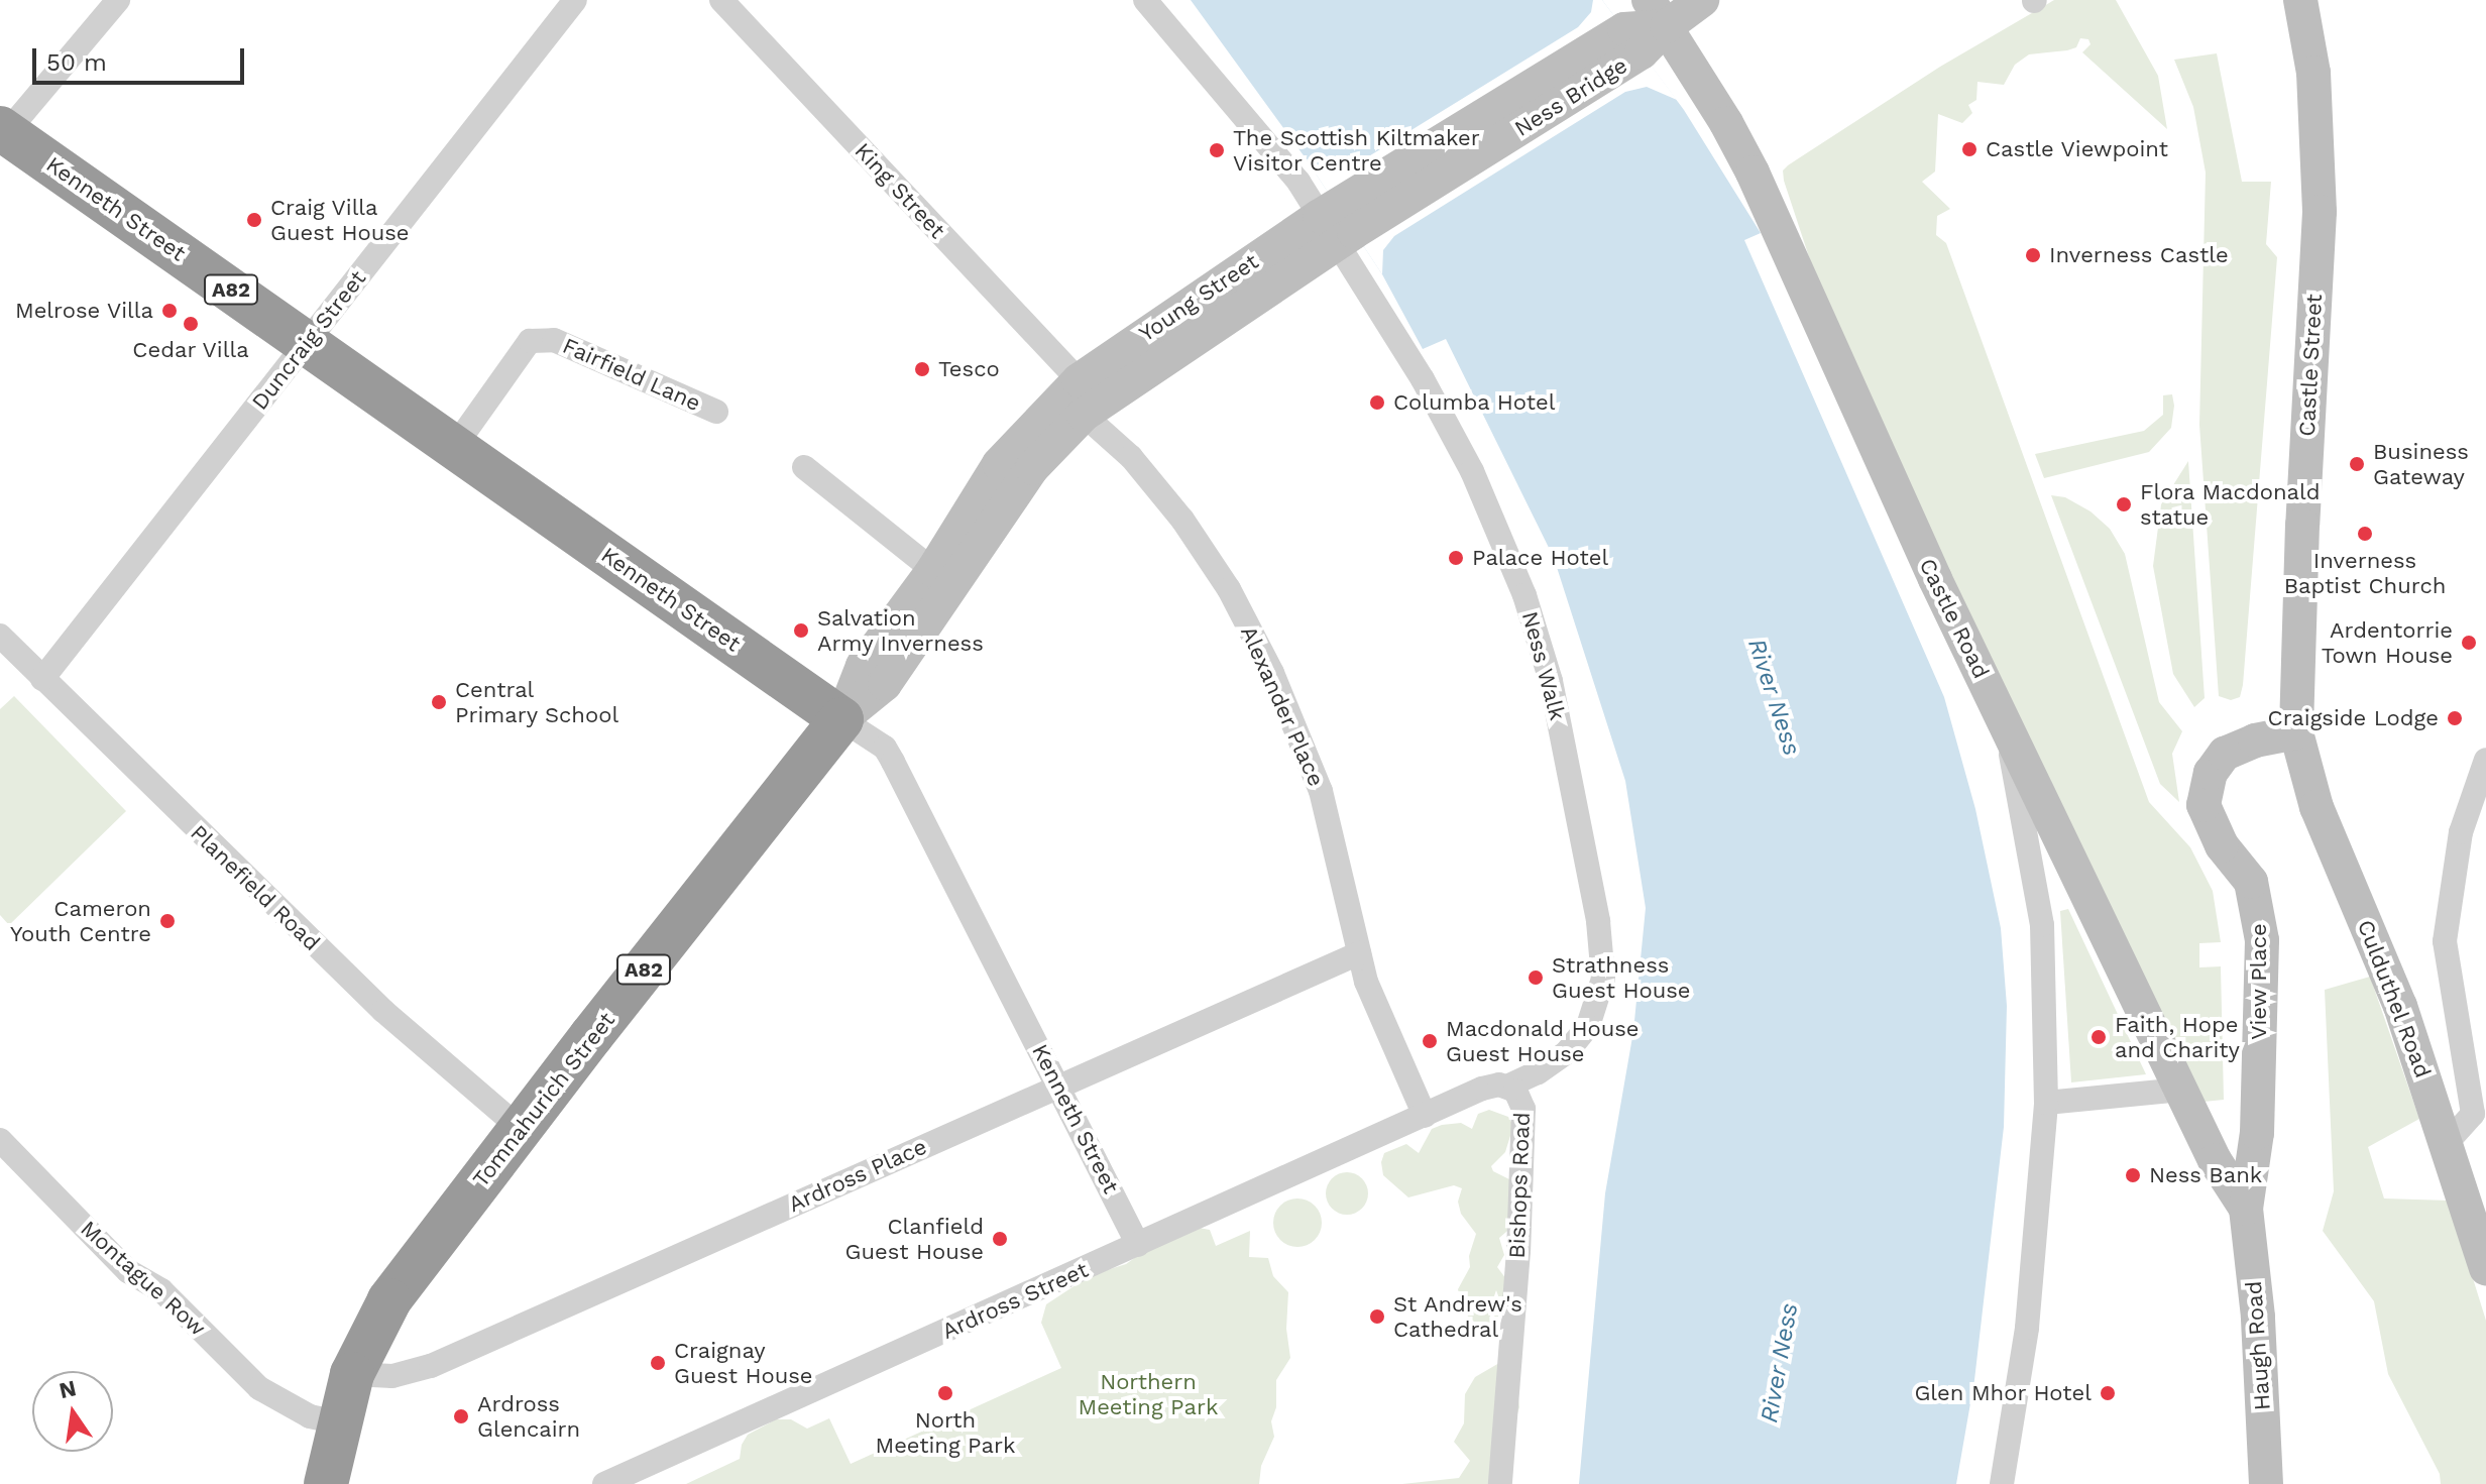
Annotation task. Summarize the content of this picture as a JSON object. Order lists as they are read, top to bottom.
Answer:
{
  "streets": {
    "highway": ["Kenneth Street", "A82", "Tomnahurich Street"],
    "main road": [
      "Ness Bridge",
      "Young Street",
      "Castle Street",
      "Castle Road",
      "View Place",
      "Culduthel Road",
      "Haugh Road"
    ],
    "street": [
      "King Street",
      "Duncraig Street",
      "Fairfield Lane",
      "Ness Walk",
      "Alexander Place",
      "Planefield Road",
      "Ardross Place",
      "Bishops Road",
      "Montague Row",
      "Ardross Street"
    ]
  },
  "crossings": [
    ["Ness Bridge", "Young Street"],
    ["Ness Bridge", "Castle Road"],
    ["Ness Bridge", "Ness Walk"],
    ["King Street", "Young Street"],
    ["King Street", "Alexander Place"],
    ["King Street", "Tomnahurich Street"],
    ["Kenneth Street", "Duncraig Street"],
    ["Kenneth Street", "Fairfield Lane"],
    ["Kenneth Street", "Tomnahurich Street"],
    ["Kenneth Street", "Ardross Place"],
    ["Kenneth Street", "Ardross Street"],
    ["A82", "Tomnahurich Street"],
    ["A82", "Montague Row"],
    ["Young Street", "Ness Walk"],
    ["Young Street", "Alexander Place"],
    ["Young Street", "Tomnahurich Street"],
    ["Duncraig Street", "Planefield Road"],
    ["Castle Street", "View Place"],
    ["Castle Street", "Culduthel Road"],
    ["Castle Road", "View Place"],
    ["Castle Road", "Haugh Road"],
    ["Ness Walk", "Alexander Place"],
    ["Ness Walk", "Bishops Road"],
    ["Ness Walk", "Ardross Street"],
    ["Alexander Place", "Tomnahurich Street"],
    ["Alexander Place", "Ardross Place"],
    ["Alexander Place", "Ardross Street"],
    ["Planefield Road", "Tomnahurich Street"],
    ["View Place", "Culduthel Road"],
    ["View Place", "Haugh Road"],
    ["Tomnahurich Street", "Ardross Place"],
    ["Tomnahurich Street", "Montague Row"]
  ],
  "water": ["River Ness"],
  "parks": ["Northern Meeting Park"],
  "places": [
    "Castle Viewpoint",
    "The Scottish Kiltmaker Visitor Centre",
    "Craig Villa Guest House",
    "Inverness Castle",
    "Melrose Villa",
    "Cedar Villa",
    "Tesco",
    "Columba Hotel",
    "Business Gateway",
    "Flora Macdonald statue",
    "Inverness Baptist Church",
    "Palace Hotel",
    "Salvation Army Inverness",
    "Ardentorrie Town House",
    "Central Primary School",
    "Craigside Lodge",
    "Cameron Youth Centre",
    "Strathness Guest House",
    "Faith, Hope and Charity",
    "Macdonald House Guest House",
    "Ness Bank",
    "Clanfield Guest House",
    "St Andrew's Cathedral",
    "Craignay Guest House",
    "North Meeting Park",
    "Glen Mhor Hotel",
    "Ardross Glencairn"
  ],
  "scale_bar": "50 m",
  "north": "top"
}
